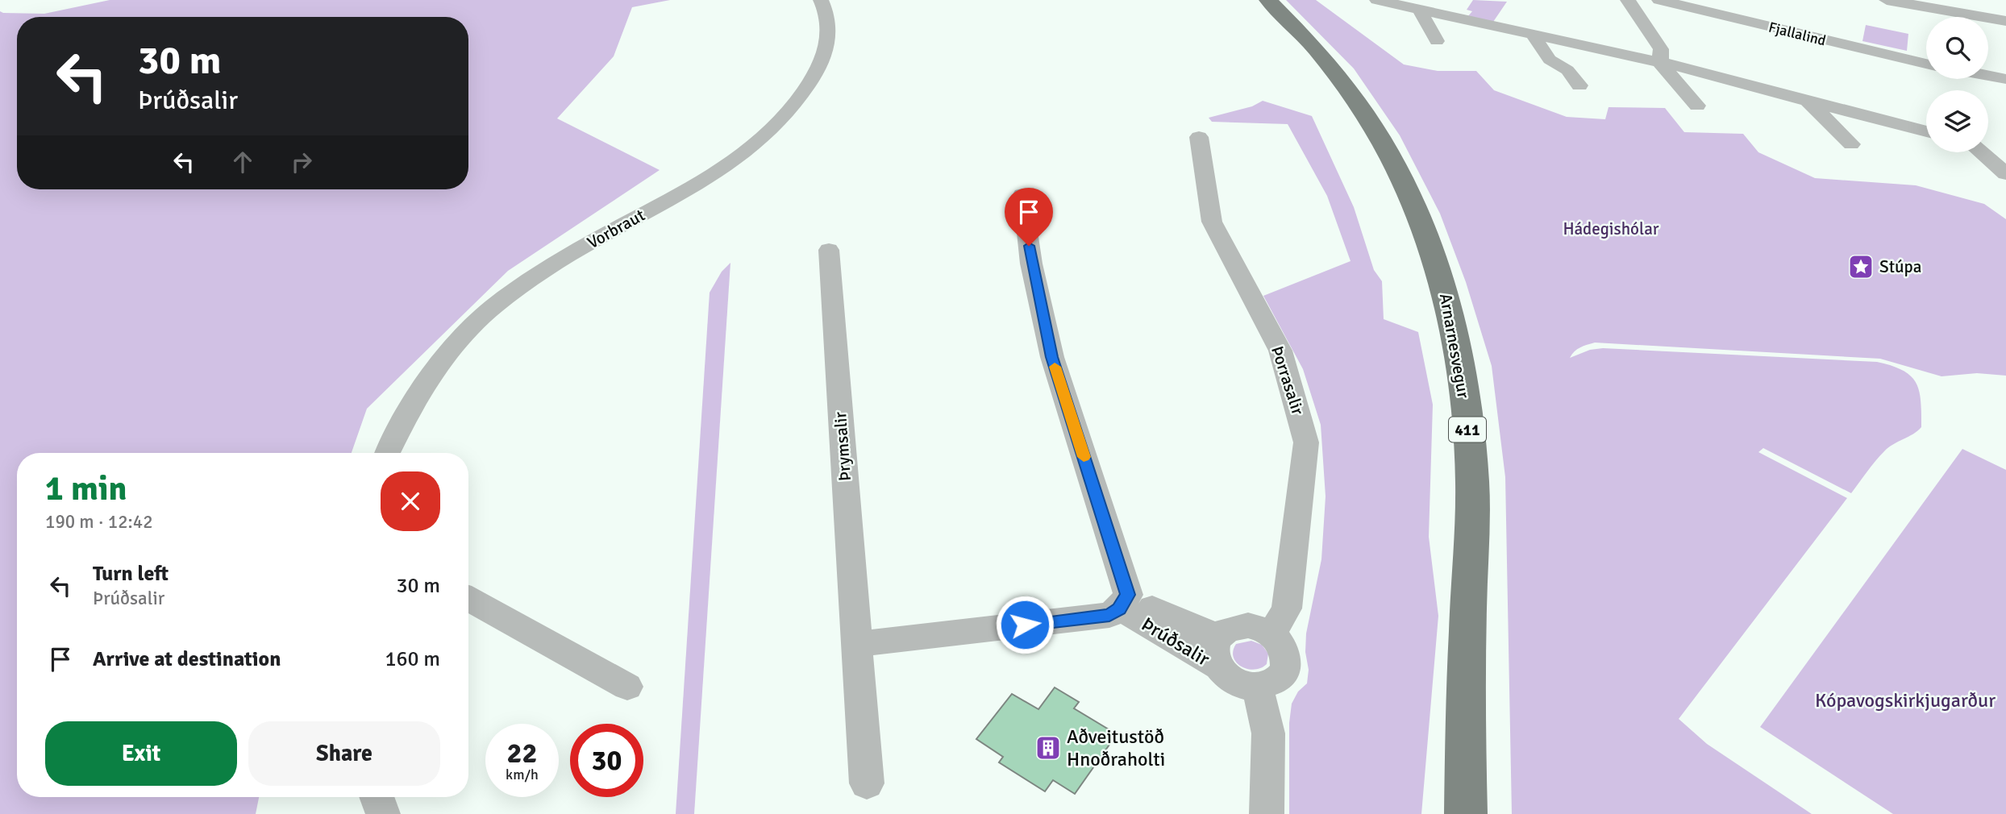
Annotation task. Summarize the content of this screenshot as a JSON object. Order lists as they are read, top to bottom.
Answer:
{
  "streets": {
    "main road": ["Arnarnesvegur", "411"],
    "street": [
      "Fjallalind",
      "Vorbraut",
      "Þorrasalir",
      "Þrymsalir",
      "Þrúðsalir"
    ]
  },
  "crossings": [
    ["Þorrasalir", "Þrúðsalir"]
  ],
  "parks": ["Hádegishólar", "Kópavogskirkjugarður"],
  "places": {
    "place": ["Stúpa"],
    "building": ["Aðveitustöð Hnoðraholti"]
  },
  "page": {
    "turn": ["30 m", "Þrúðsalir"],
    "heading": ["1 min", "190 m · 12:42"],
    "list": [
      {
        "name": "Turn left",
        "note": "Þrúðsalir",
        "value": "30 m"
      },
      {
        "name": "Arrive at destination",
        "value": "160 m"
      }
    ],
    "buttons": ["Exit", "Share"],
    "speed": "22 km/h",
    "limit": "30"
  }
}
